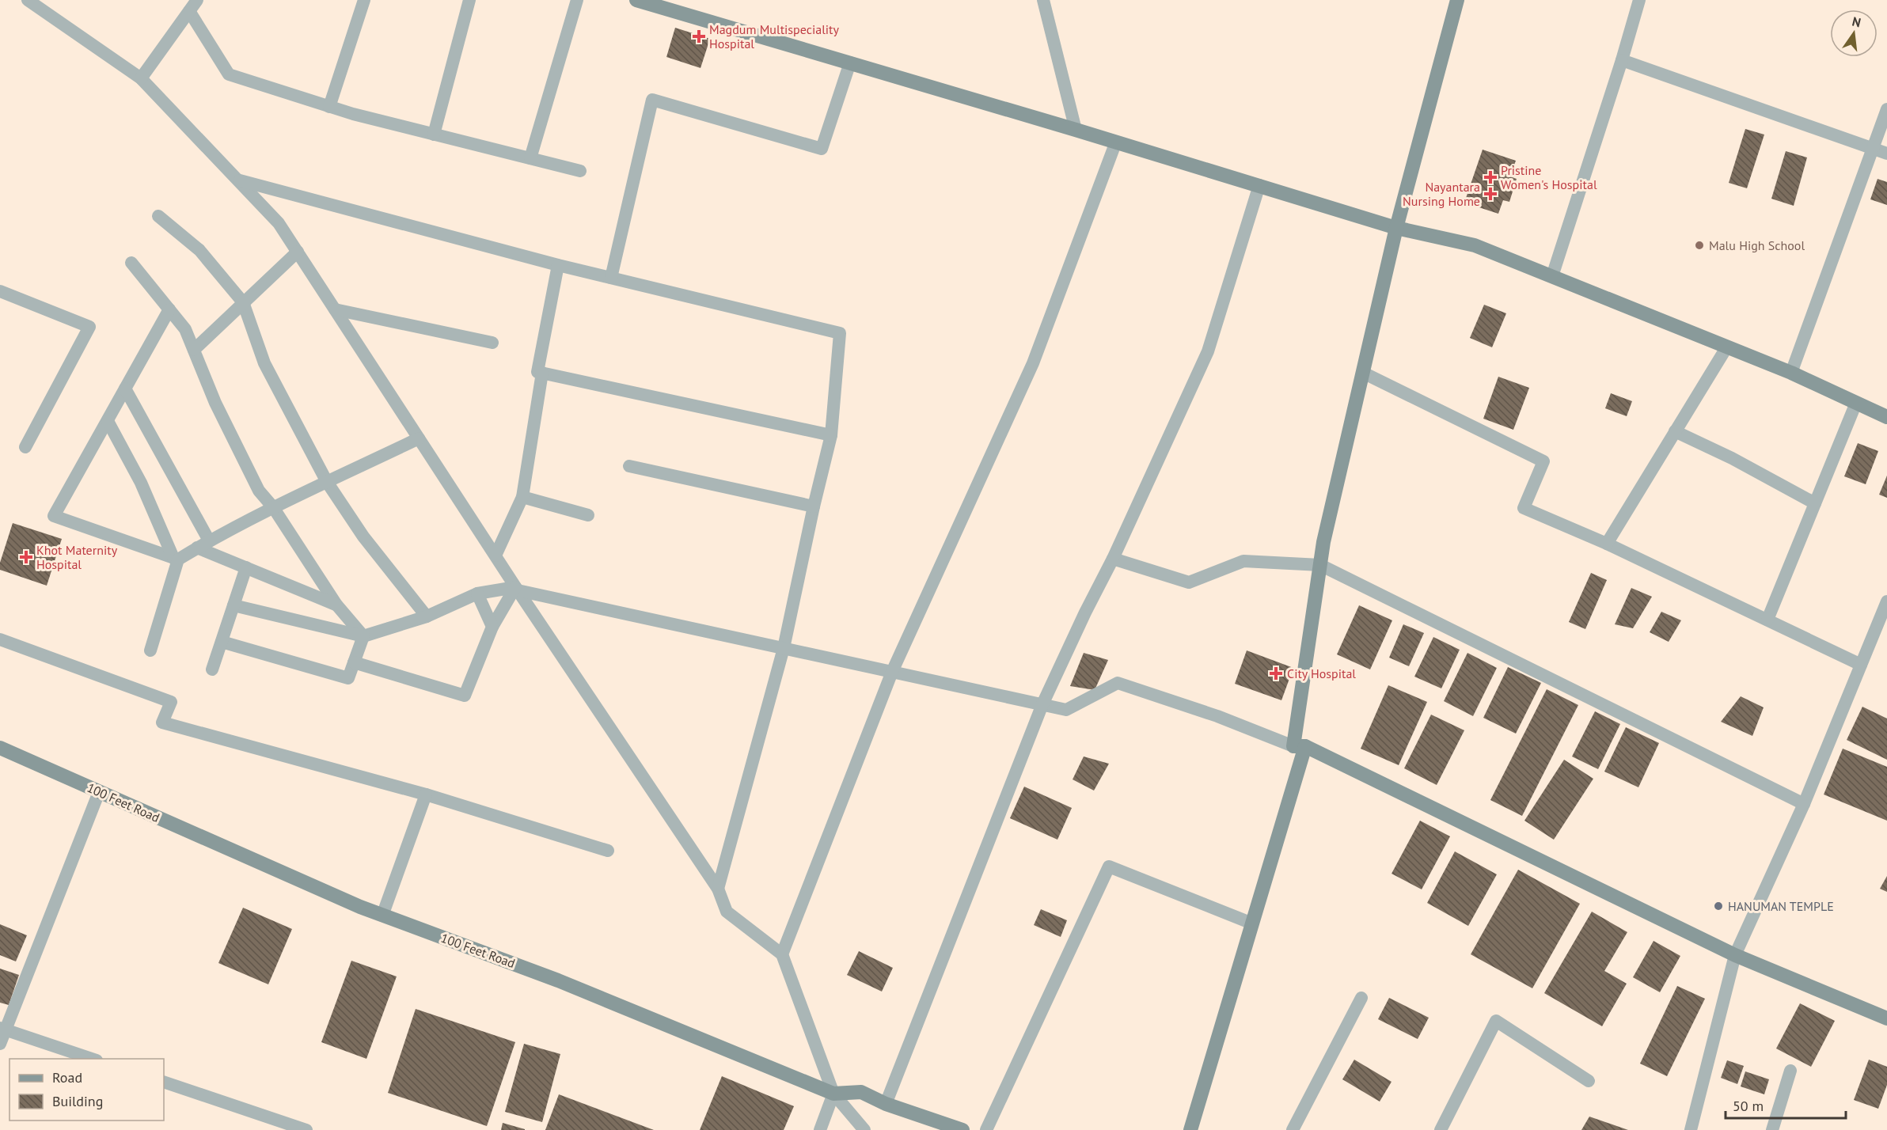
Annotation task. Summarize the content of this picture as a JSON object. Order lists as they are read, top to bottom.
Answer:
{
  "streets": {
    "street": ["100 Feet Road"]
  },
  "places": {
    "health": [
      "Magdum Multispeciality Hospital",
      "Pristine Women's Hospital",
      "Nayantara Nursing Home",
      "Khot Maternity Hospital",
      "City Hospital"
    ],
    "other": ["Malu High School", "HANUMAN TEMPLE"]
  },
  "legend": ["Road", "Building"],
  "scale_bar": "50 m",
  "north": "top"
}
